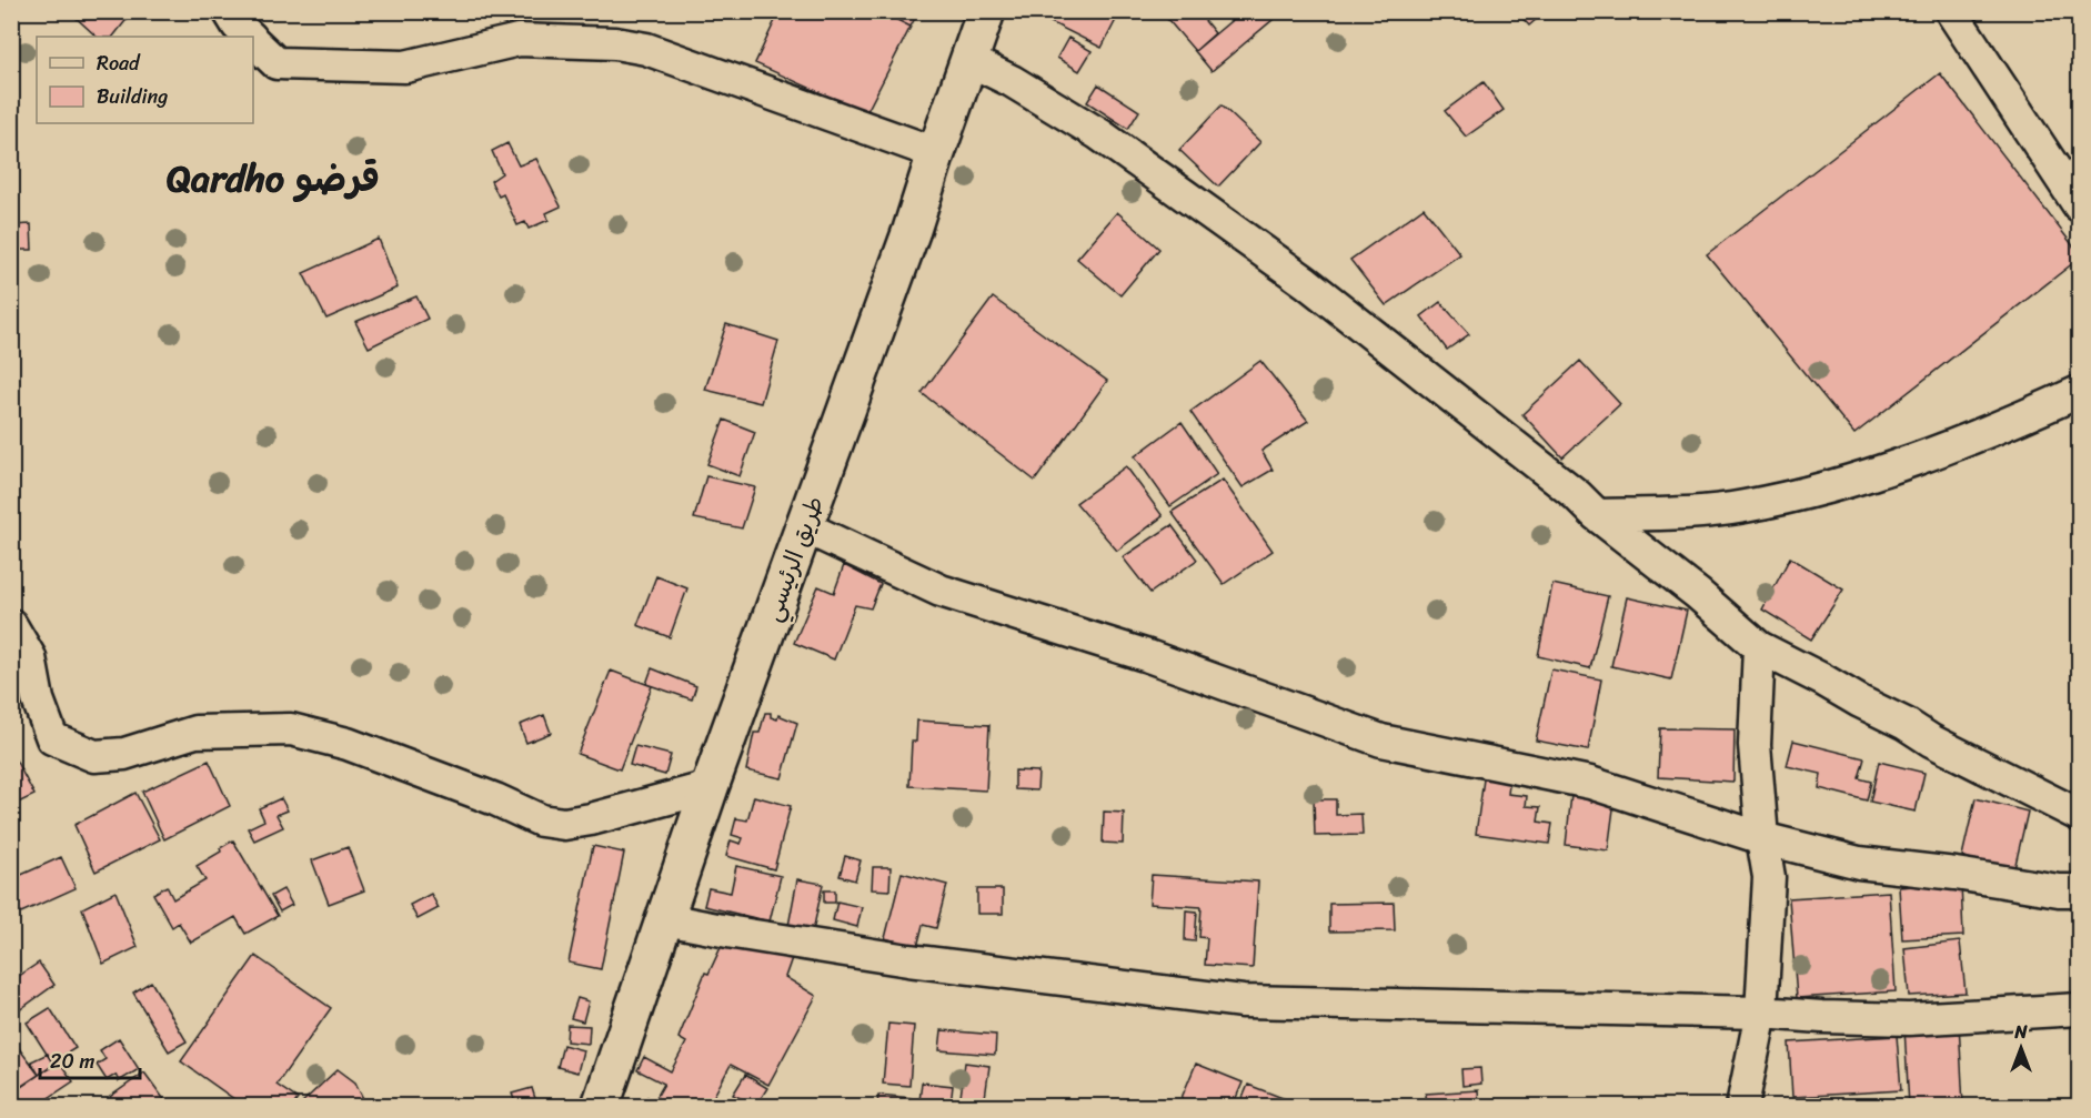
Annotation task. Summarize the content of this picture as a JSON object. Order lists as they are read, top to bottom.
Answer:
{
  "streets": {
    "main road": ["طريق الرئيسي"]
  },
  "districts": ["Qardho قرضو"],
  "legend": ["Road", "Building"],
  "scale_bar": "20 m",
  "north": "top"
}
